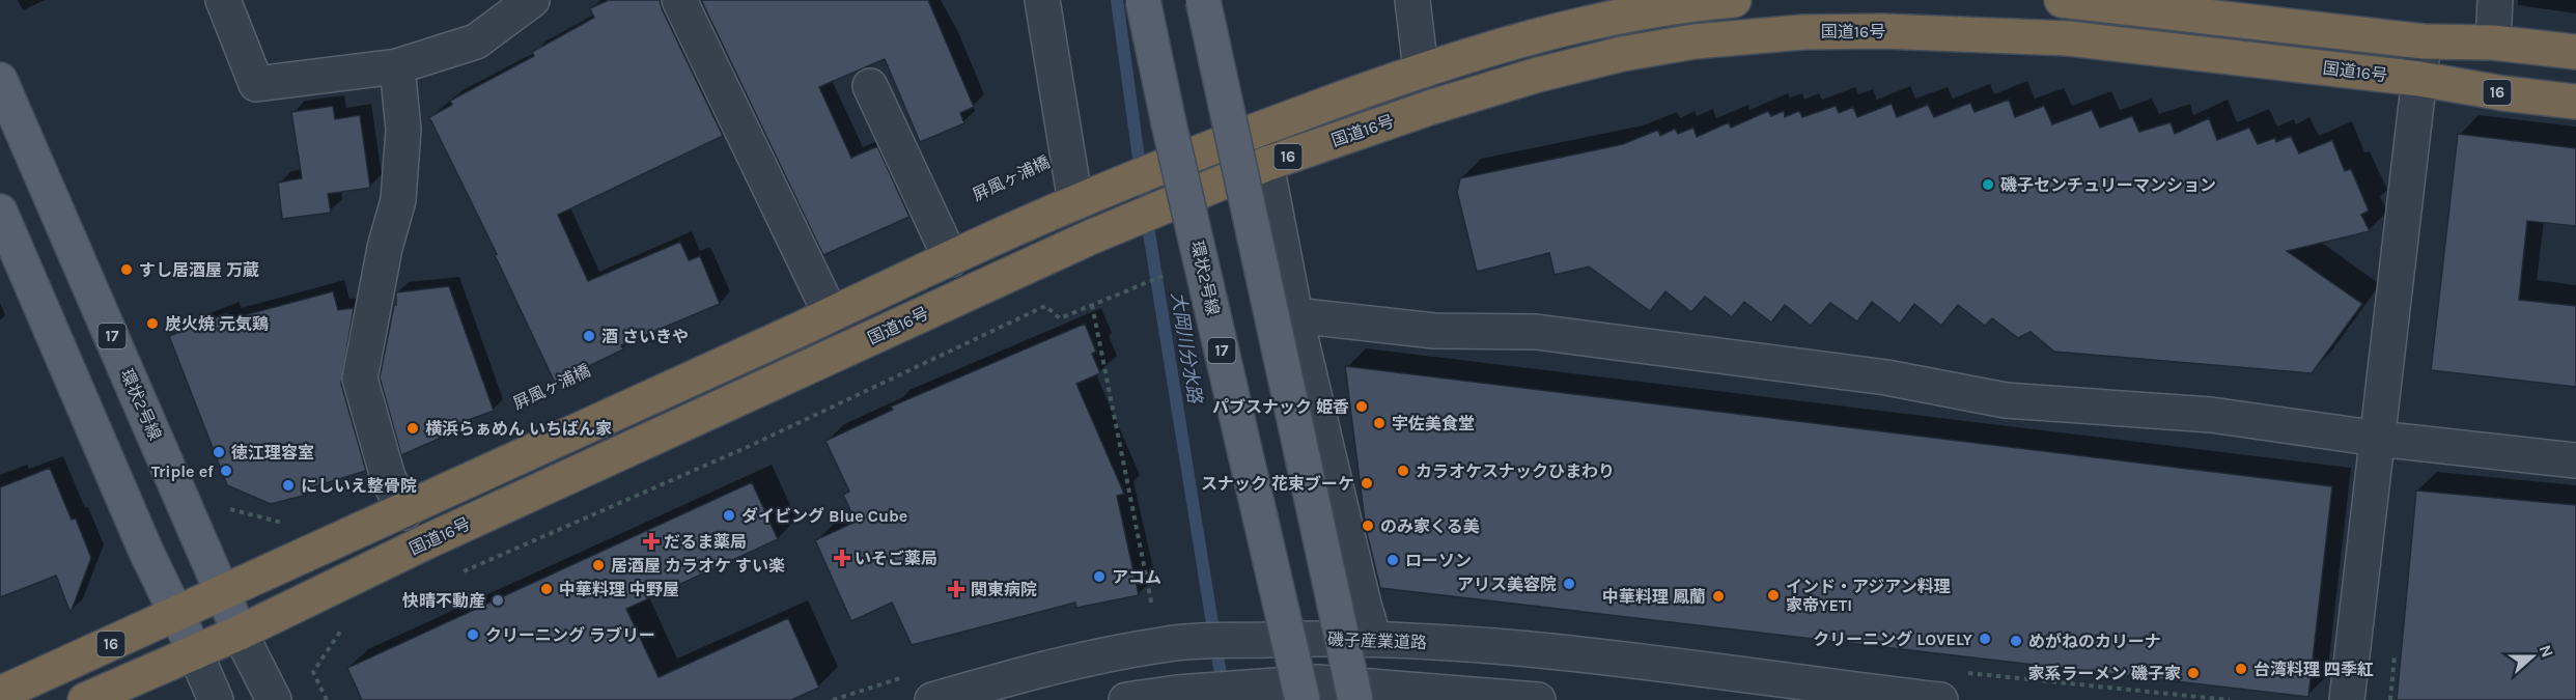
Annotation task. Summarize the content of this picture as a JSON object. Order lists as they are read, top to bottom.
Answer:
{
  "streets": {
    "highway": ["国道16号", "16"],
    "main road": ["環状2号線", "17"],
    "street": ["磯子産業道路"]
  },
  "crossings": [
    ["国道16号", "16"],
    ["国道16号", "17"],
    ["16", "環状2号線"],
    ["16", "17"],
    ["環状2号線", "17"]
  ],
  "water": ["大岡川分水路"],
  "places": {
    "other": [
      "磯子センチュリーマンション",
      "すし居酒屋 万蔵",
      "炭火焼 元気鶏",
      "酒 さいきや",
      "パブスナック 姫香",
      "宇佐美食堂",
      "横浜らぁめん いちばん家",
      "徳江理容室",
      "Triple ef",
      "カラオケスナックひまわり",
      "スナック 花束ブーケ",
      "にしいえ整骨院",
      "ダイビング Blue Cube",
      "のみ家くる美",
      "ローソン",
      "居酒屋 カラオケ すい楽",
      "アコム",
      "アリス美容院",
      "中華料理 中野屋",
      "インド・アジアン料理 家帝YETI",
      "中華料理 鳳蘭",
      "快晴不動産",
      "クリーニング ラブリー",
      "クリーニング LOVELY",
      "めがねのカリーナ",
      "台湾料理 四季紅",
      "家系ラーメン 磯子家"
    ],
    "health": ["だるま薬局", "いそご薬局", "関東病院"]
  },
  "north": "right"
}
